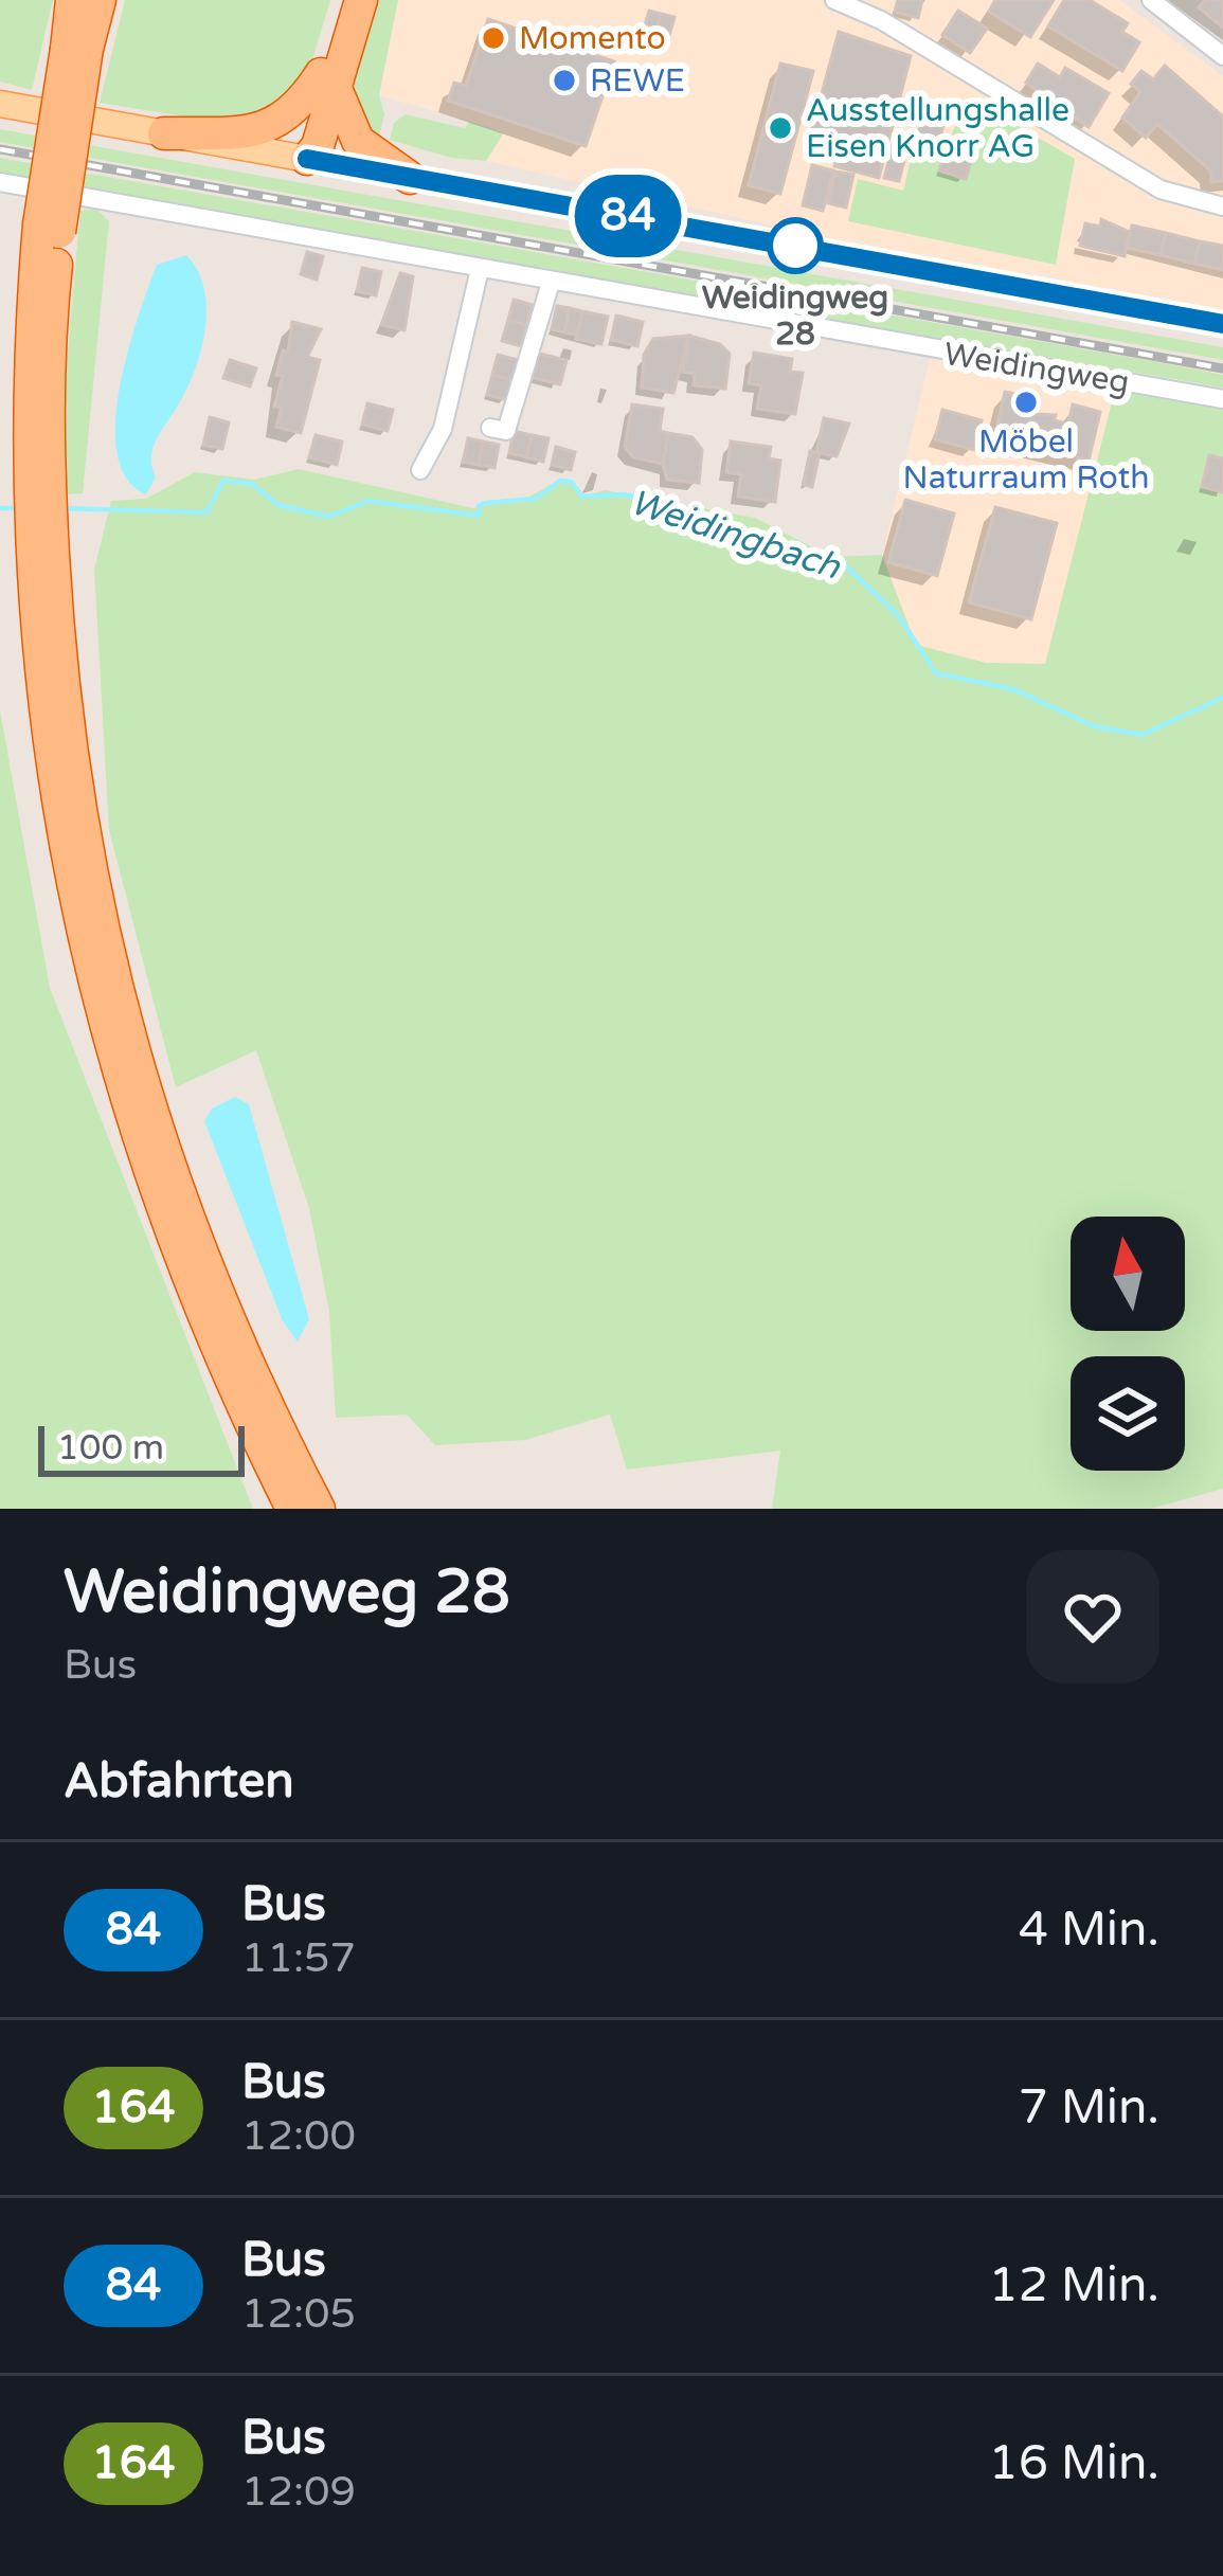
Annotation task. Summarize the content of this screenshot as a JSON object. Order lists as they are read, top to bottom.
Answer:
{
  "streets": {
    "street": ["Weidingweg"]
  },
  "water": ["Weidingbach"],
  "places": [
    "Momento",
    "REWE",
    "Ausstellungshalle Eisen Knorr AG",
    "Weidingweg 28",
    "Möbel Naturraum Roth"
  ],
  "lines": ["bus line 84"],
  "scale_bar": "100 m",
  "north": "top",
  "page": {
    "on_map": "84",
    "scale": "100 m",
    "heading": [
      ["Weidingweg 28", "Bus"],
      "Abfahrten"
    ],
    "list": [
      {
        "mark": "84",
        "name": "Bus",
        "note": "11:57",
        "value": "4 Min."
      },
      {
        "mark": "164",
        "name": "Bus",
        "note": "12:00",
        "value": "7 Min."
      },
      {
        "mark": "84",
        "name": "Bus",
        "note": "12:05",
        "value": "12 Min."
      },
      {
        "mark": "164",
        "name": "Bus",
        "note": "12:09",
        "value": "16 Min."
      }
    ]
  }
}
